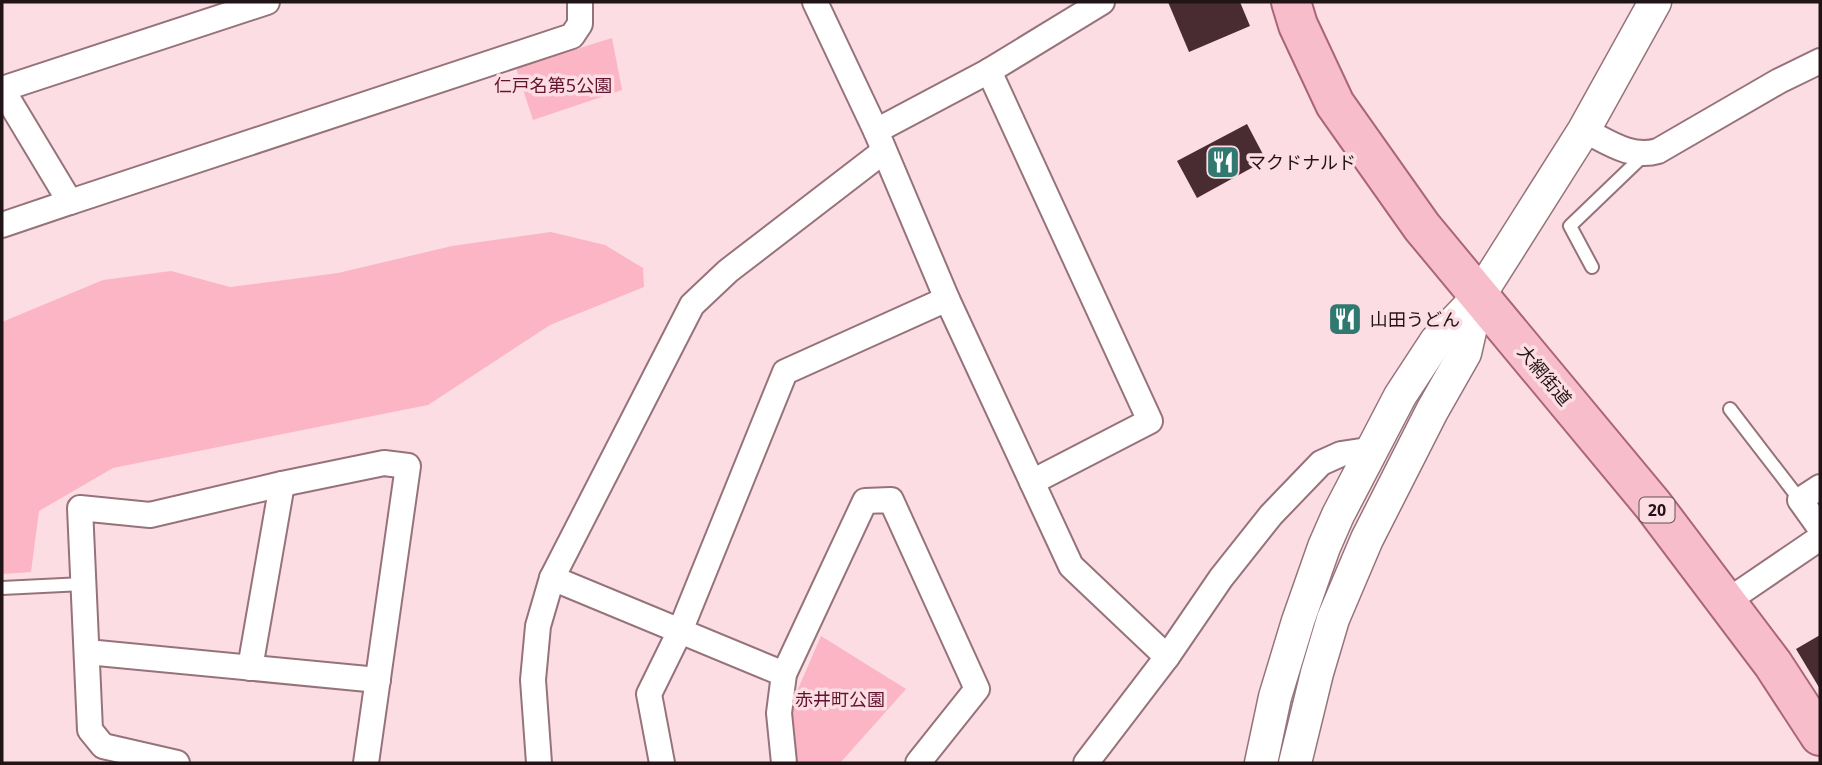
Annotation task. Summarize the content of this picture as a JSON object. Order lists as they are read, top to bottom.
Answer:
{
  "streets": {
    "main road": ["大網街道", "20"]
  },
  "parks": ["仁戸名第5公園", "赤井町公園"],
  "places": {
    "restaurant": ["マクドナルド", "山田うどん"]
  }
}
